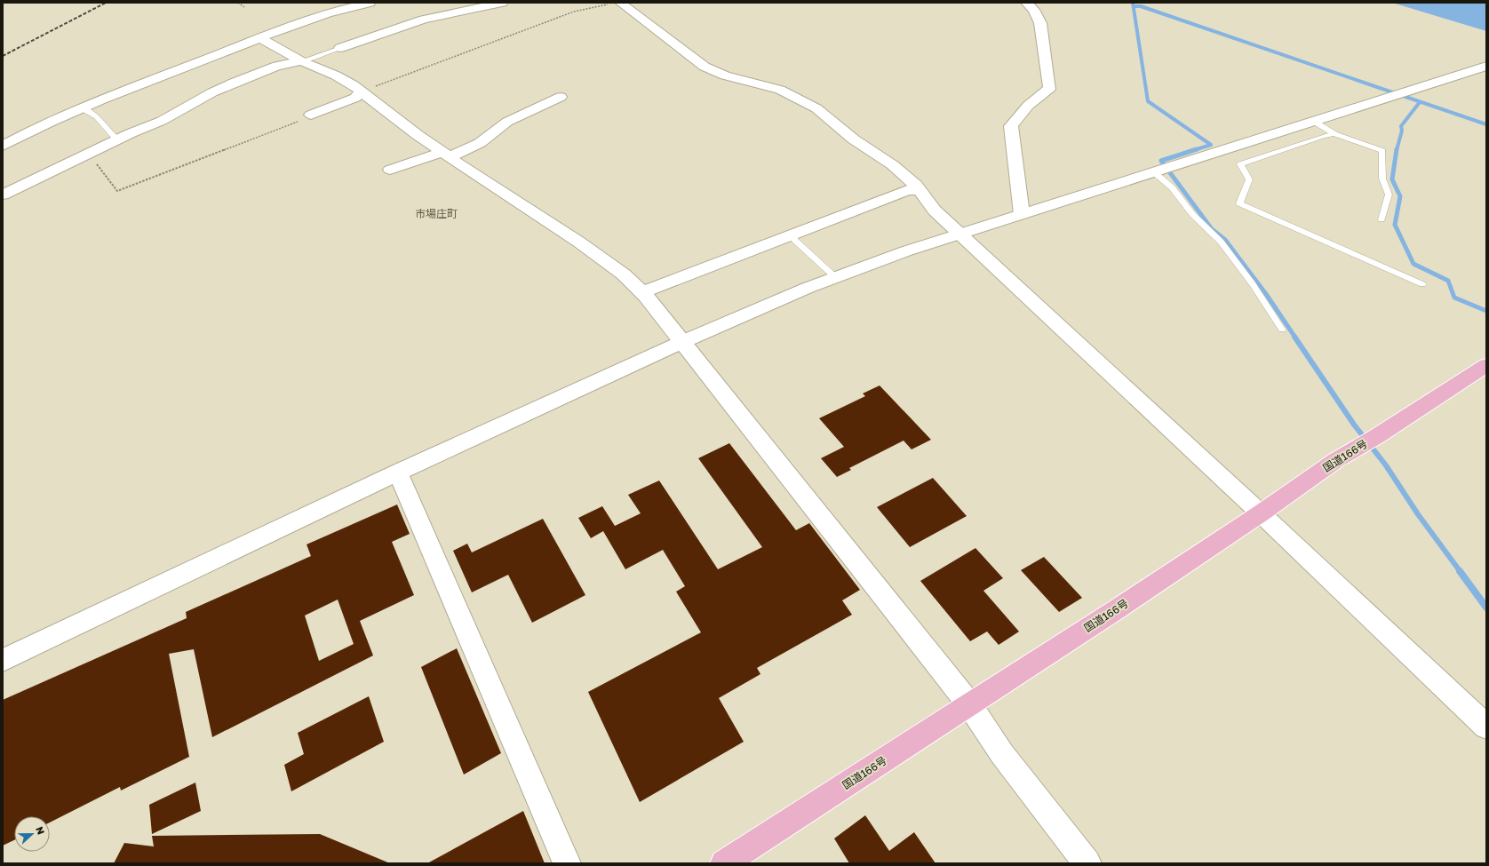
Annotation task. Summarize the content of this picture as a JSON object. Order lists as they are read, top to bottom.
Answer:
{
  "streets": {
    "highway": ["国道166号"]
  },
  "districts": ["市場庄町"],
  "north": "right"
}
